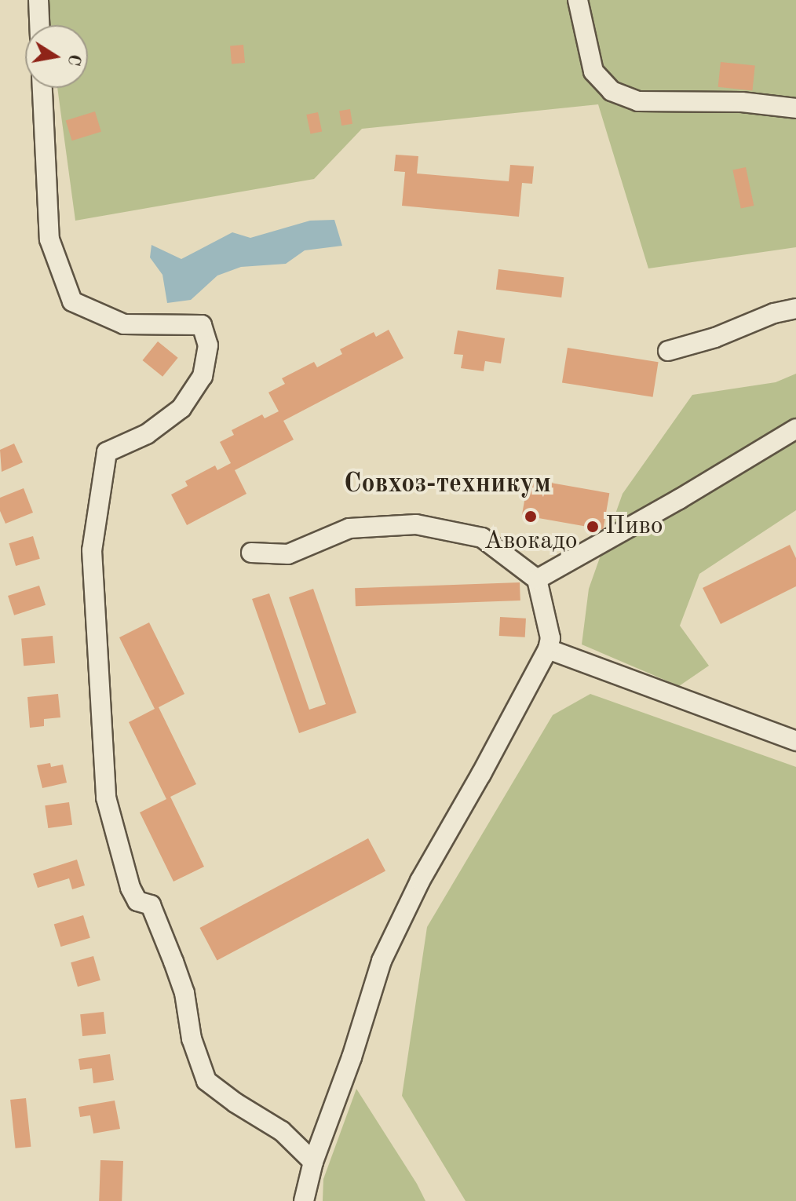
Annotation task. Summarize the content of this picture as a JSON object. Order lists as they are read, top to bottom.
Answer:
{
  "districts": ["Совхоз-техникум"],
  "places": ["Авокадо", "Пиво"],
  "north": "right"
}
